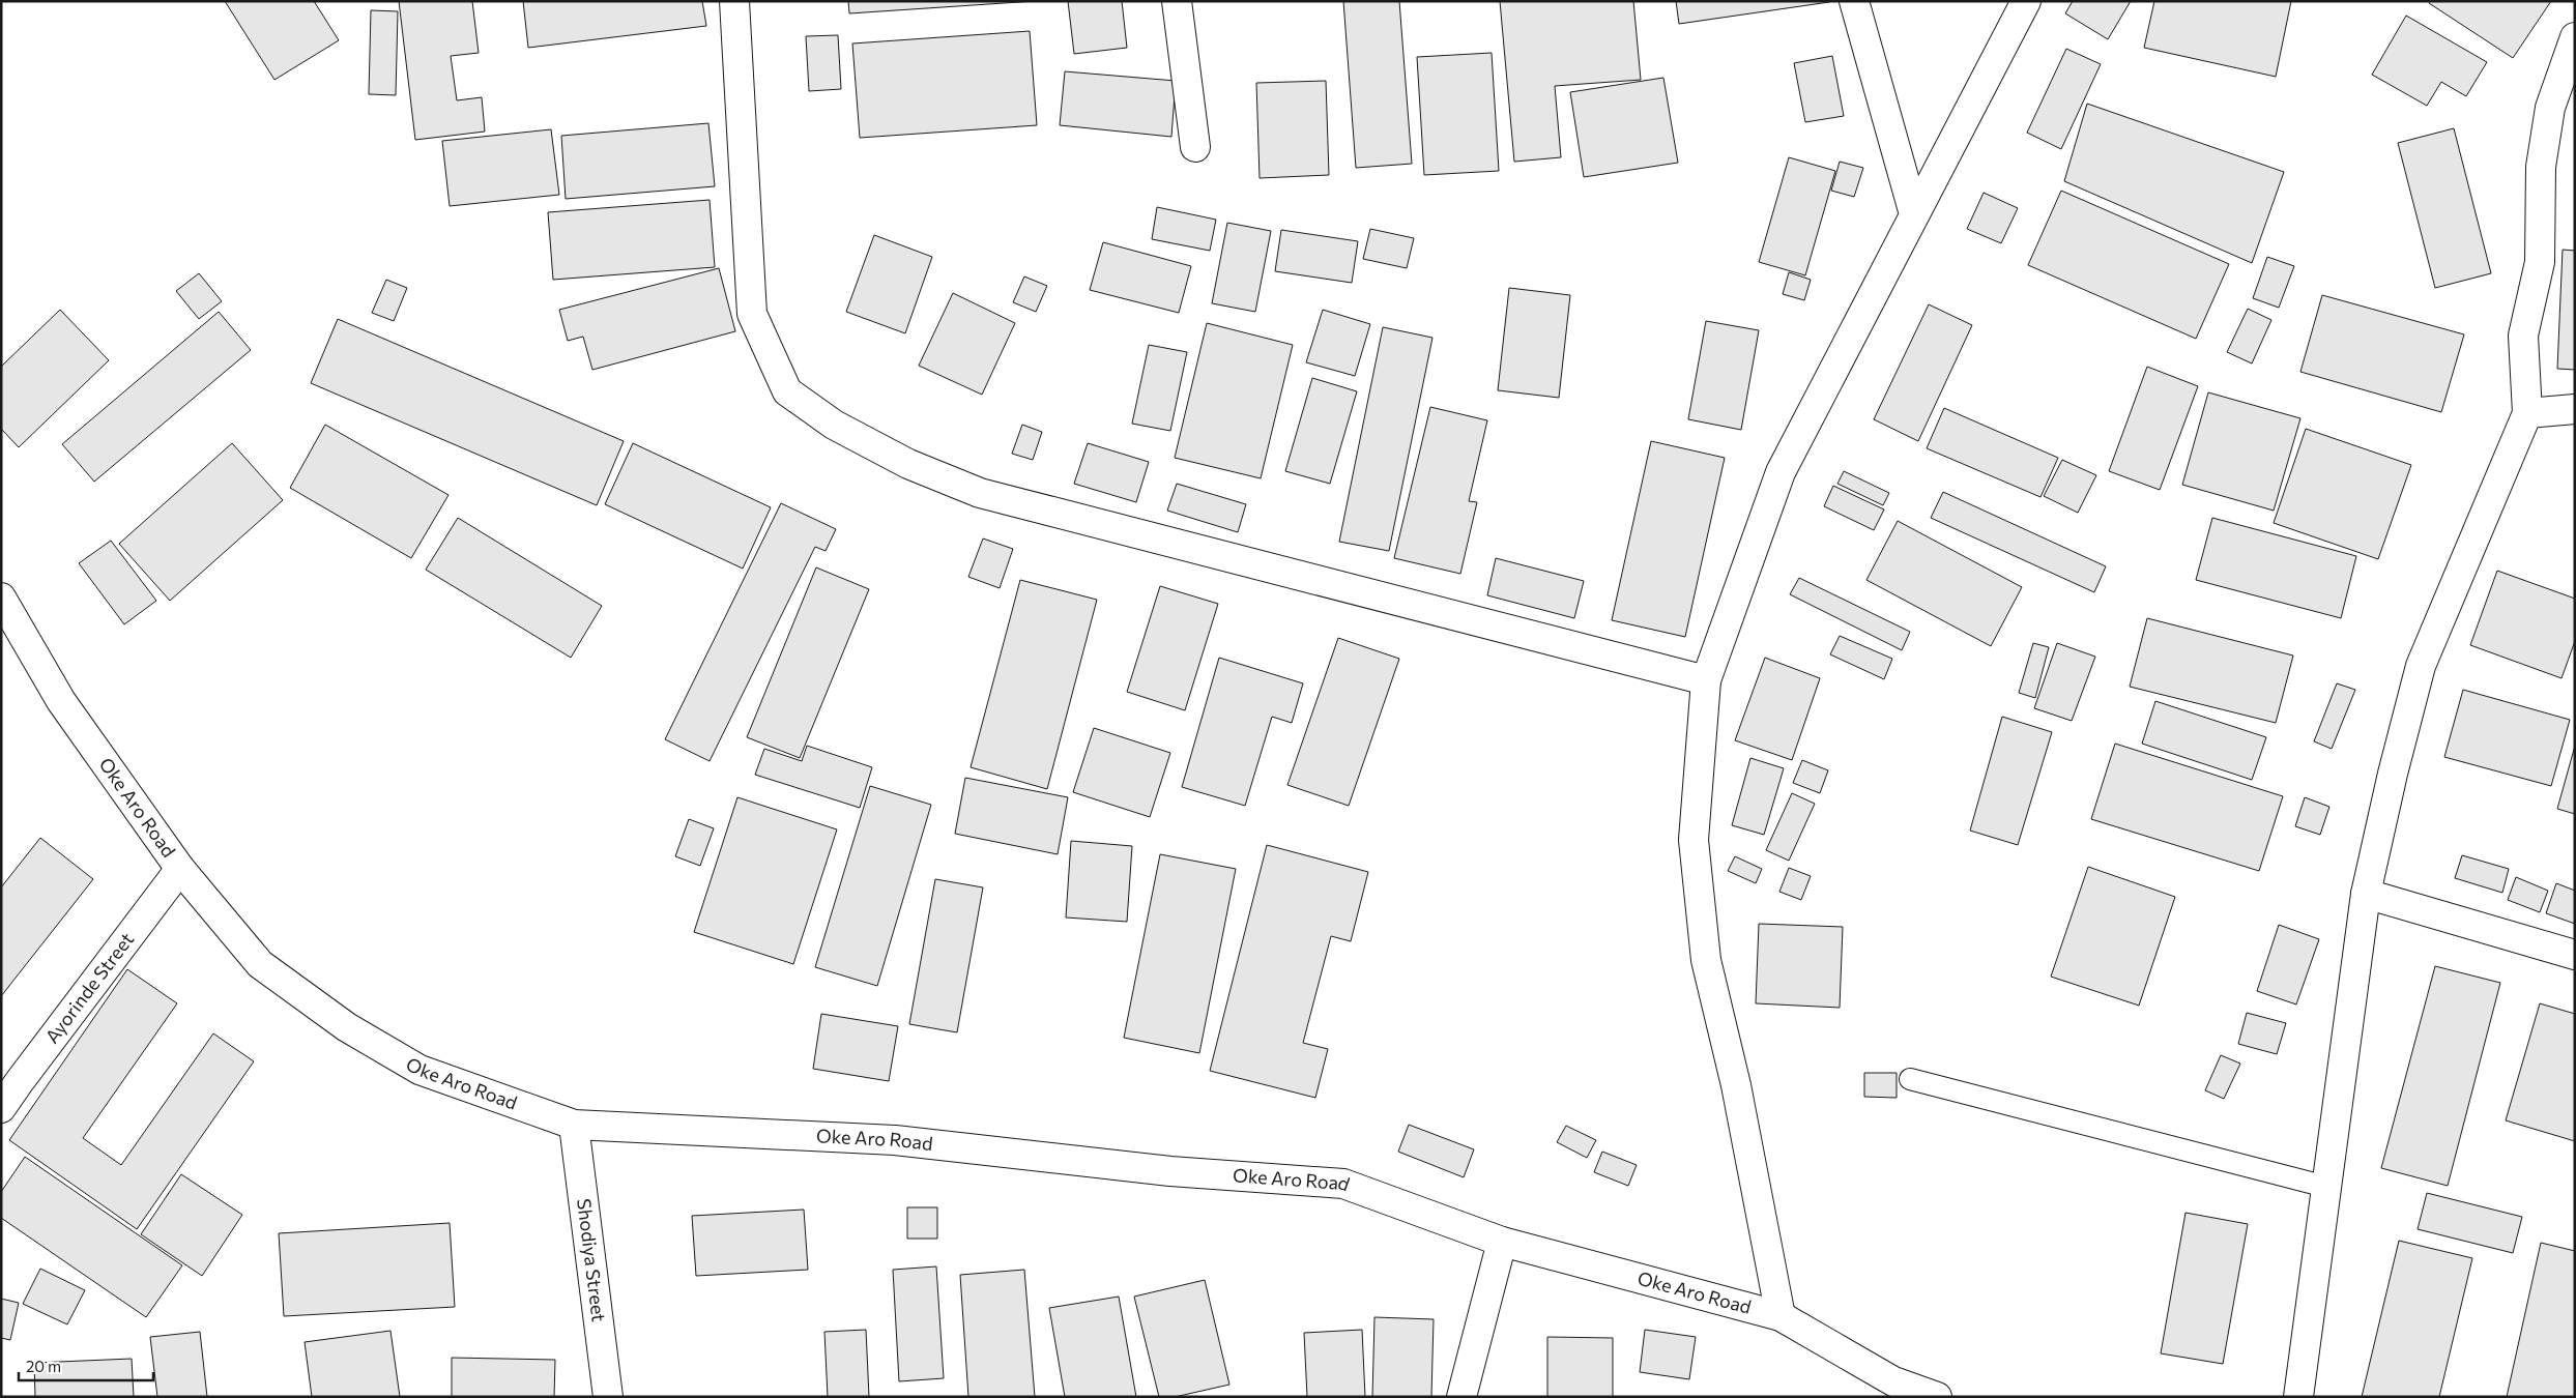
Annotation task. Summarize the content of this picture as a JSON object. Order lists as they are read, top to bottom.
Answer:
{
  "streets": {
    "street": ["Oke Aro Road", "Ayorinde Street", "Shodiya Street"]
  },
  "crossings": [
    ["Oke Aro Road", "Ayorinde Street"],
    ["Oke Aro Road", "Shodiya Street"]
  ],
  "scale_bar": "20 m"
}
